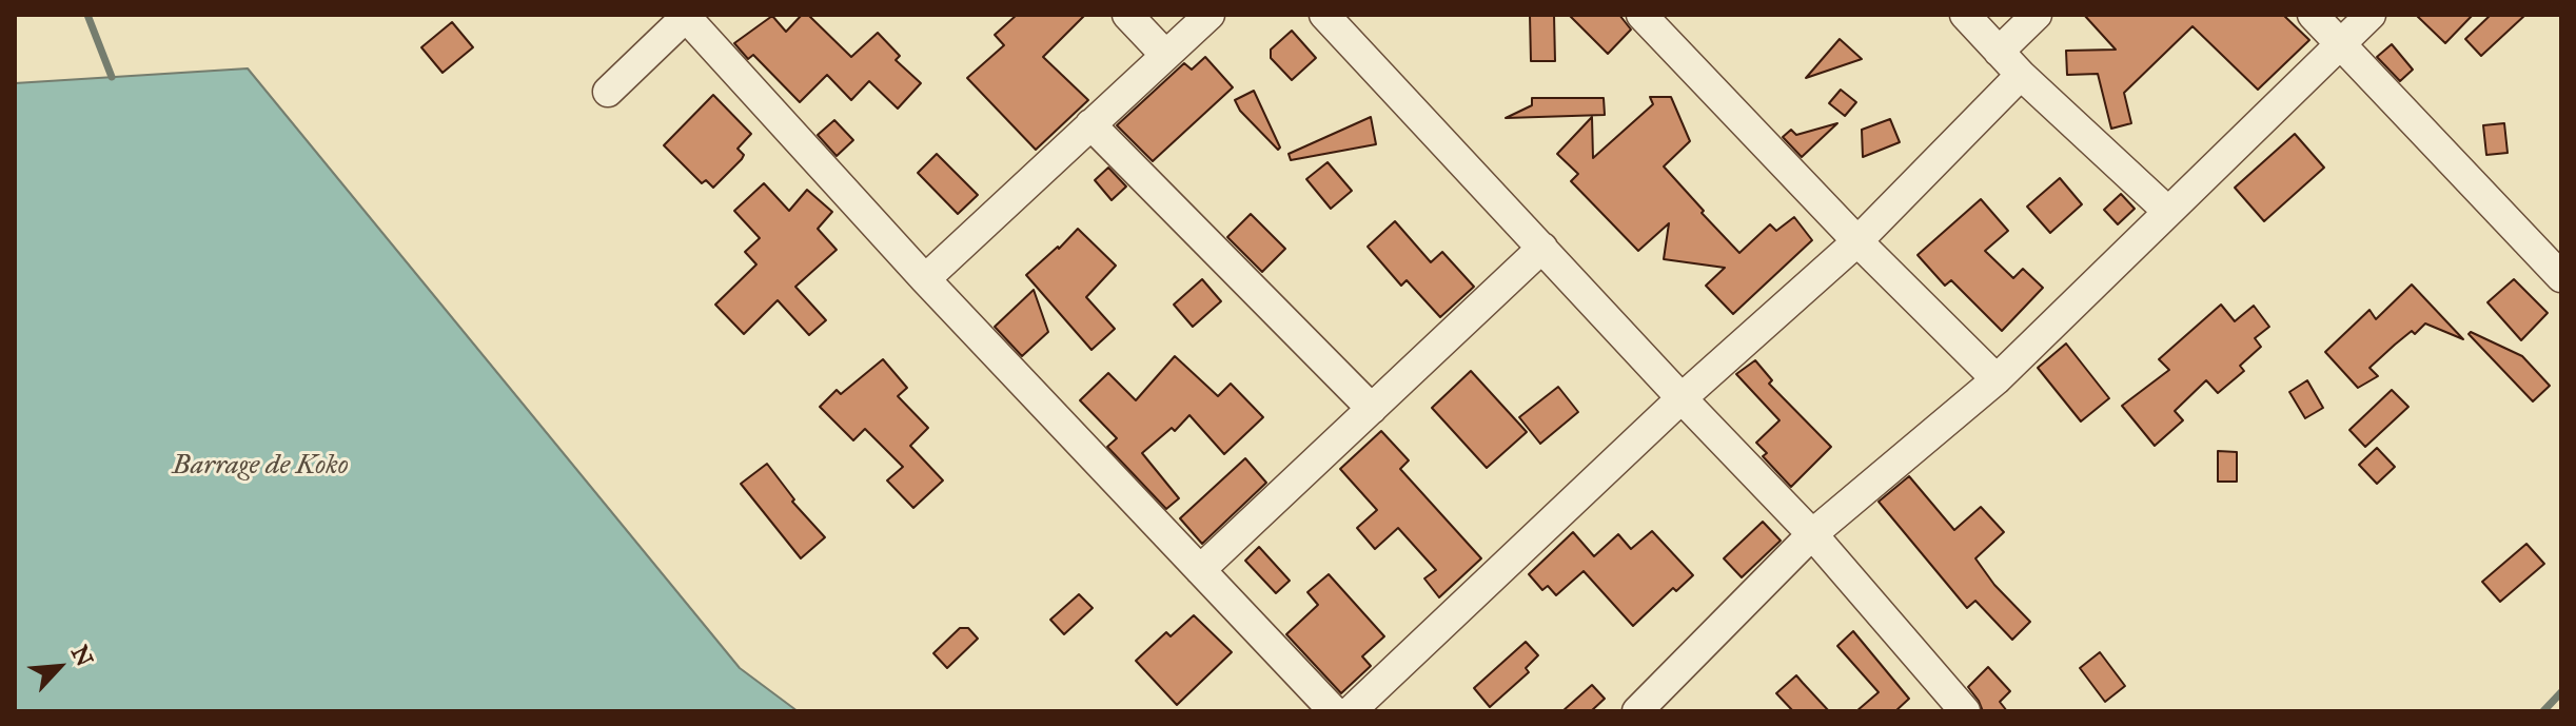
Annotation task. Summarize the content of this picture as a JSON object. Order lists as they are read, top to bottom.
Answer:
{
  "water": ["Barrage de Koko"],
  "north": "top right"
}
